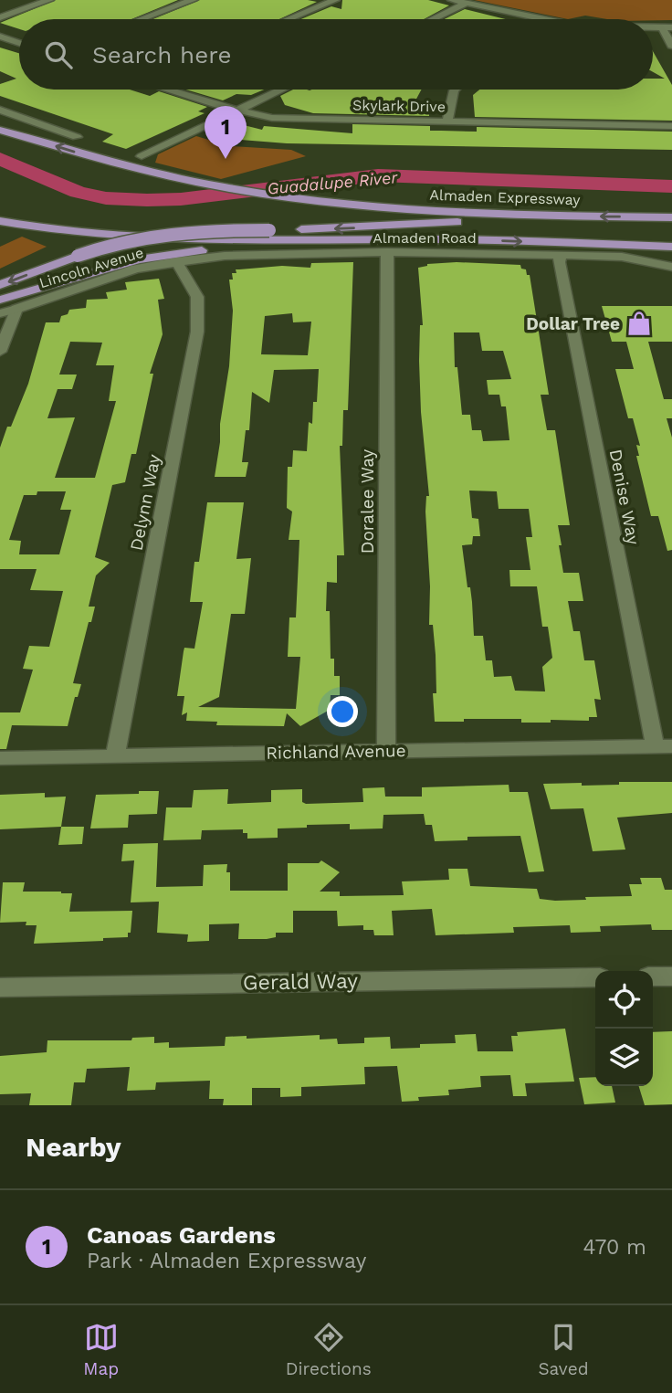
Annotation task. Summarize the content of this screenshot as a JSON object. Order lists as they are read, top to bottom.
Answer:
{
  "streets": {
    "main road": ["Almaden Expressway"],
    "street": [
      "Skylark Drive",
      "Almaden Road",
      "Lincoln Avenue",
      "Denise Way",
      "Doralee Way",
      "Delynn Way",
      "Richland Avenue",
      "Gerald Way"
    ]
  },
  "crossings": [
    ["Almaden Road", "Lincoln Avenue"],
    ["Almaden Road", "Denise Way"],
    ["Almaden Road", "Doralee Way"],
    ["Almaden Road", "Delynn Way"],
    ["Lincoln Avenue", "Delynn Way"],
    ["Denise Way", "Richland Avenue"],
    ["Doralee Way", "Richland Avenue"],
    ["Delynn Way", "Richland Avenue"]
  ],
  "water": ["Guadalupe River"],
  "places": {
    "shop": ["Dollar Tree"]
  },
  "page": {
    "search": "Search here",
    "pins": "1",
    "heading": "Nearby",
    "list": [
      {
        "mark": "1",
        "name": "Canoas Gardens",
        "note": "Park · Almaden Expressway",
        "value": "470 m"
      }
    ],
    "nav": ["Map", "Directions", "Saved"]
  }
}
